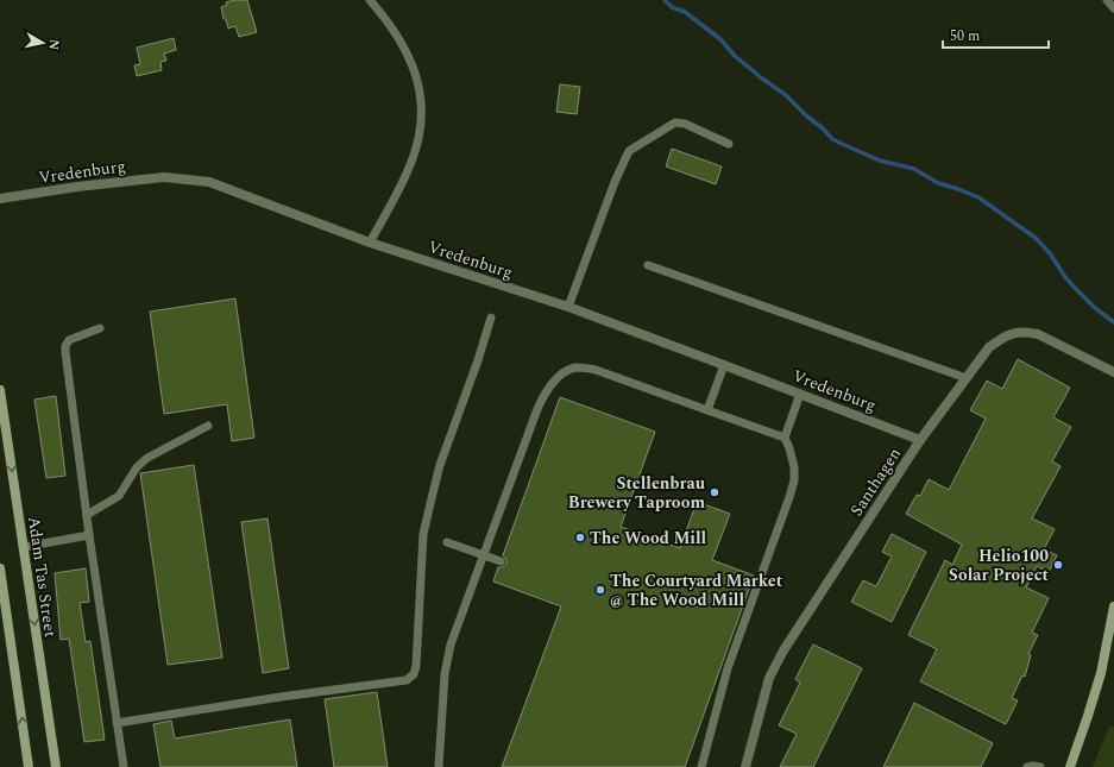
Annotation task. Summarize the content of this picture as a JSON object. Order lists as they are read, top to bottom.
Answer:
{
  "streets": {
    "main road": ["Adam Tas Street"],
    "street": ["Vredenburg", "Santhagen"]
  },
  "crossings": [
    ["Vredenburg", "Santhagen"]
  ],
  "places": [
    "Stellenbrau Brewery Taproom",
    "The Wood Mill",
    "Helio100 Solar Project",
    "The Courtyard Market @ The Wood Mill"
  ],
  "scale_bar": "50 m",
  "north": "right"
}
